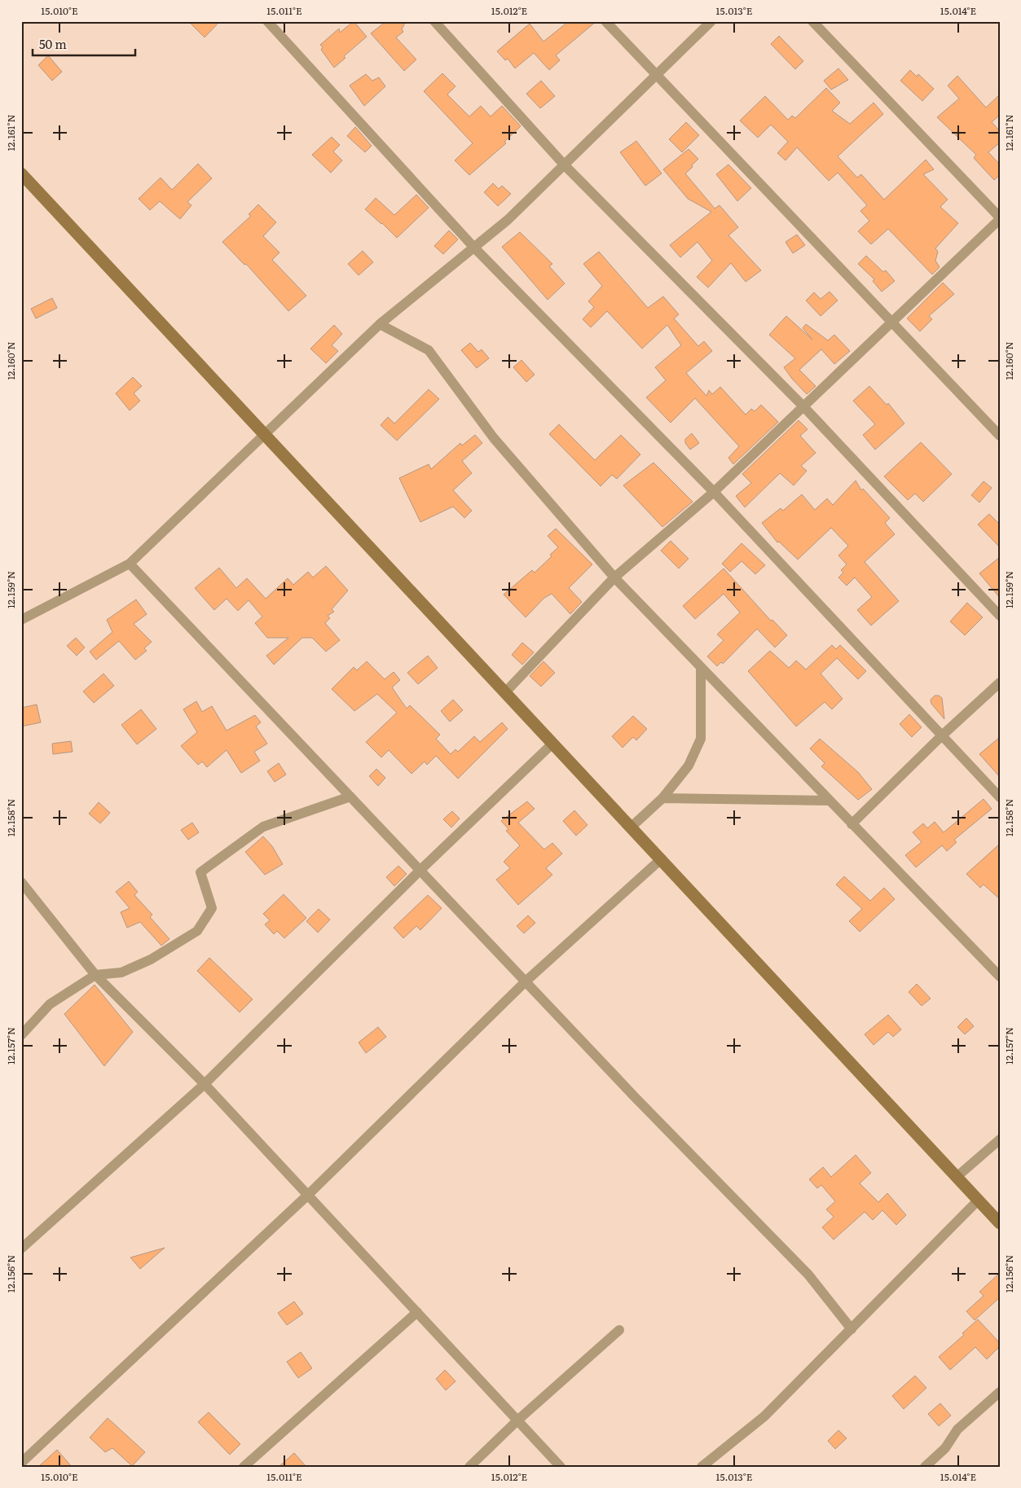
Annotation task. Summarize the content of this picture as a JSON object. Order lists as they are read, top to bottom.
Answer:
{
  "scale_bar": "50 m",
  "coordinates": [
    "15.010°E",
    "15.011°E",
    "15.012°E",
    "15.013°E",
    "15.014°E",
    "12.161°N",
    "12.160°N",
    "12.159°N",
    "12.158°N",
    "12.157°N",
    "12.156°N"
  ]
}
